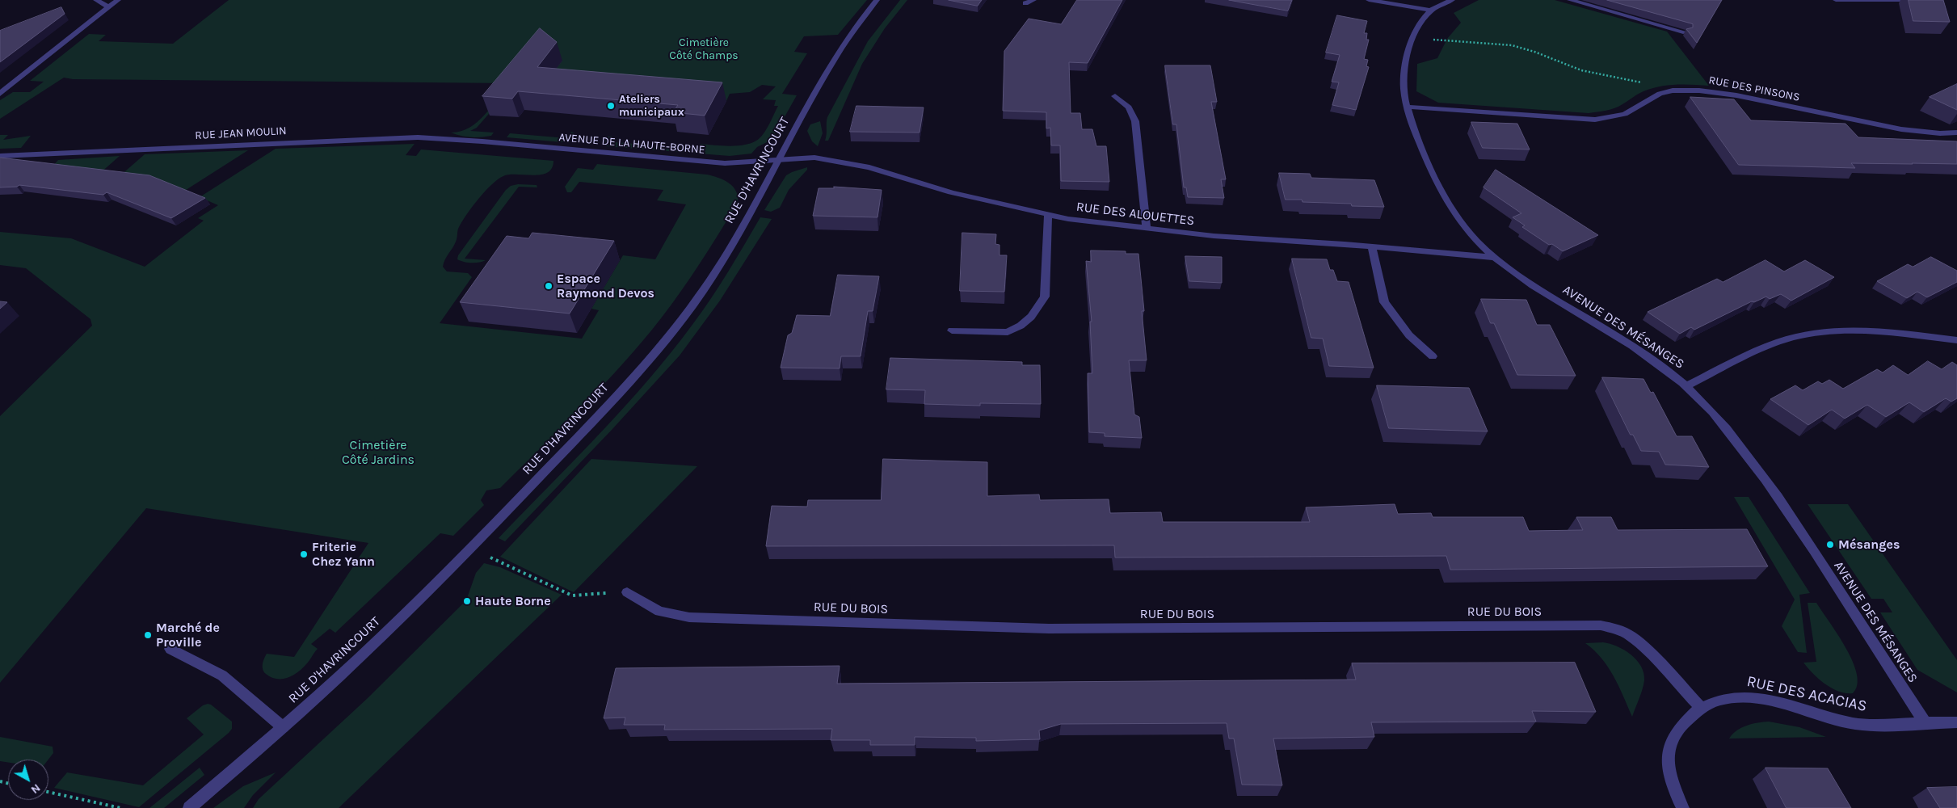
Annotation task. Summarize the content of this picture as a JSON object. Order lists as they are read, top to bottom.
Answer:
{
  "streets": {
    "street": [
      "RUE DES PINSONS",
      "RUE JEAN MOULIN",
      "AVENUE DE LA HAUTE-BORNE",
      "RUE D'HAVRINCOURT",
      "RUE DES ALOUETTES",
      "AVENUE DES MÉSANGES",
      "RUE DU BOIS",
      "RUE DES ACACIAS"
    ]
  },
  "crossings": [
    ["RUE DES PINSONS", "AVENUE DES MÉSANGES"],
    ["RUE JEAN MOULIN", "AVENUE DE LA HAUTE-BORNE"],
    ["AVENUE DE LA HAUTE-BORNE", "RUE D'HAVRINCOURT"],
    ["AVENUE DE LA HAUTE-BORNE", "RUE DES ALOUETTES"],
    ["RUE D'HAVRINCOURT", "RUE DES ALOUETTES"],
    ["RUE DES ALOUETTES", "AVENUE DES MÉSANGES"],
    ["AVENUE DES MÉSANGES", "RUE DES ACACIAS"],
    ["RUE DU BOIS", "RUE DES ACACIAS"]
  ],
  "parks": ["Cimetière Côté Champs", "Cimetière Côté Jardins"],
  "places": [
    "Ateliers municipaux",
    "Espace Raymond Devos",
    "Mésanges",
    "Friterie Chez Yann",
    "Haute Borne",
    "Marché de Proville"
  ],
  "north": "bottom right"
}
